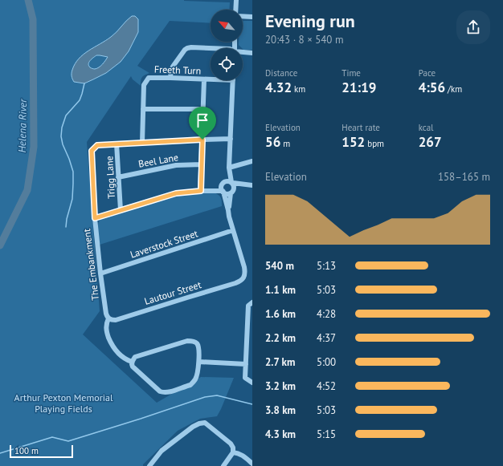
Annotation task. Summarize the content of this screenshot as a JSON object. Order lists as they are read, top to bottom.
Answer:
{
  "streets": {
    "street": [
      "Freeth Turn",
      "Beel Lane",
      "Trigg Lane",
      "Laverstock Street",
      "The Embankment",
      "Lautour Street"
    ]
  },
  "crossings": [
    ["Freeth Turn", "The Embankment"],
    ["Beel Lane", "Trigg Lane"],
    ["Trigg Lane", "The Embankment"],
    ["Laverstock Street", "The Embankment"],
    ["Laverstock Street", "Lautour Street"],
    ["The Embankment", "Lautour Street"]
  ],
  "water": ["Helena River"],
  "parks": ["Arthur Pexton Memorial Playing Fields"],
  "scale_bar": "100 m",
  "north": "top left",
  "page": {
    "heading": ["Evening run", "20:43 · 8 × 540 m"],
    "stats": [
      ["Distance", "4.32 km"],
      ["Time", "21:19"],
      ["Pace", "4:56 /km"],
      ["Elevation", "56 m"],
      ["Heart rate", "152 bpm"],
      ["kcal", "267"]
    ],
    "chart": ["Elevation", "158–165 m"],
    "list": [
      {
        "name": "540 m",
        "note": "5:13"
      },
      {
        "name": "1.1 km",
        "note": "5:03"
      },
      {
        "name": "1.6 km",
        "note": "4:28"
      },
      {
        "name": "2.2 km",
        "note": "4:37"
      },
      {
        "name": "2.7 km",
        "note": "5:00"
      },
      {
        "name": "3.2 km",
        "note": "4:52"
      },
      {
        "name": "3.8 km",
        "note": "5:03"
      },
      {
        "name": "4.3 km",
        "note": "5:15"
      }
    ],
    "scale": "100 m"
  }
}
